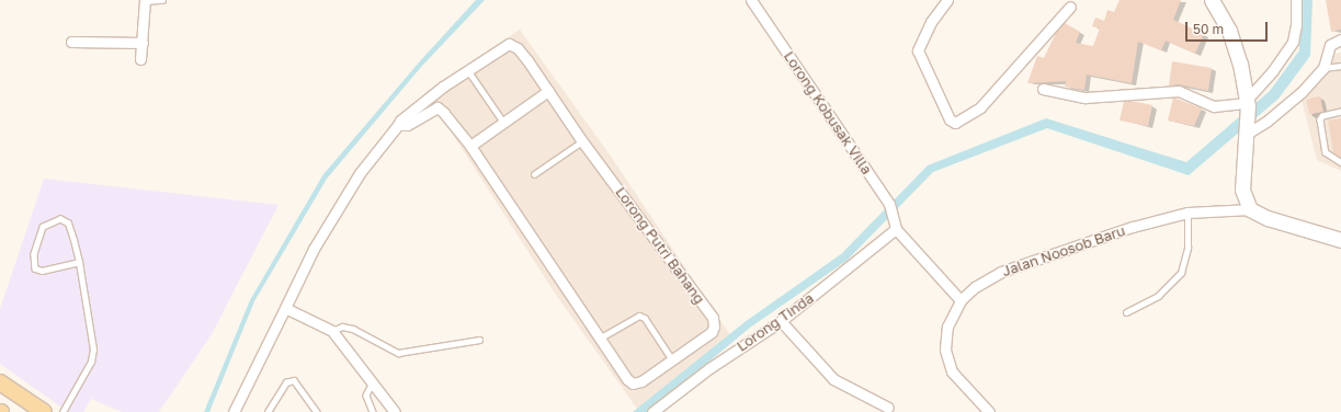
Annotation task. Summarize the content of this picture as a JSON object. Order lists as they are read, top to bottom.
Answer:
{
  "streets": {
    "street": [
      "Lorong Kobusak Villa",
      "Lorong Putri Bahang",
      "Jalan Noosob Baru",
      "Lorong Tinda"
    ]
  },
  "crossings": [
    ["Lorong Kobusak Villa", "Lorong Tinda"]
  ],
  "scale_bar": "50 m"
}
